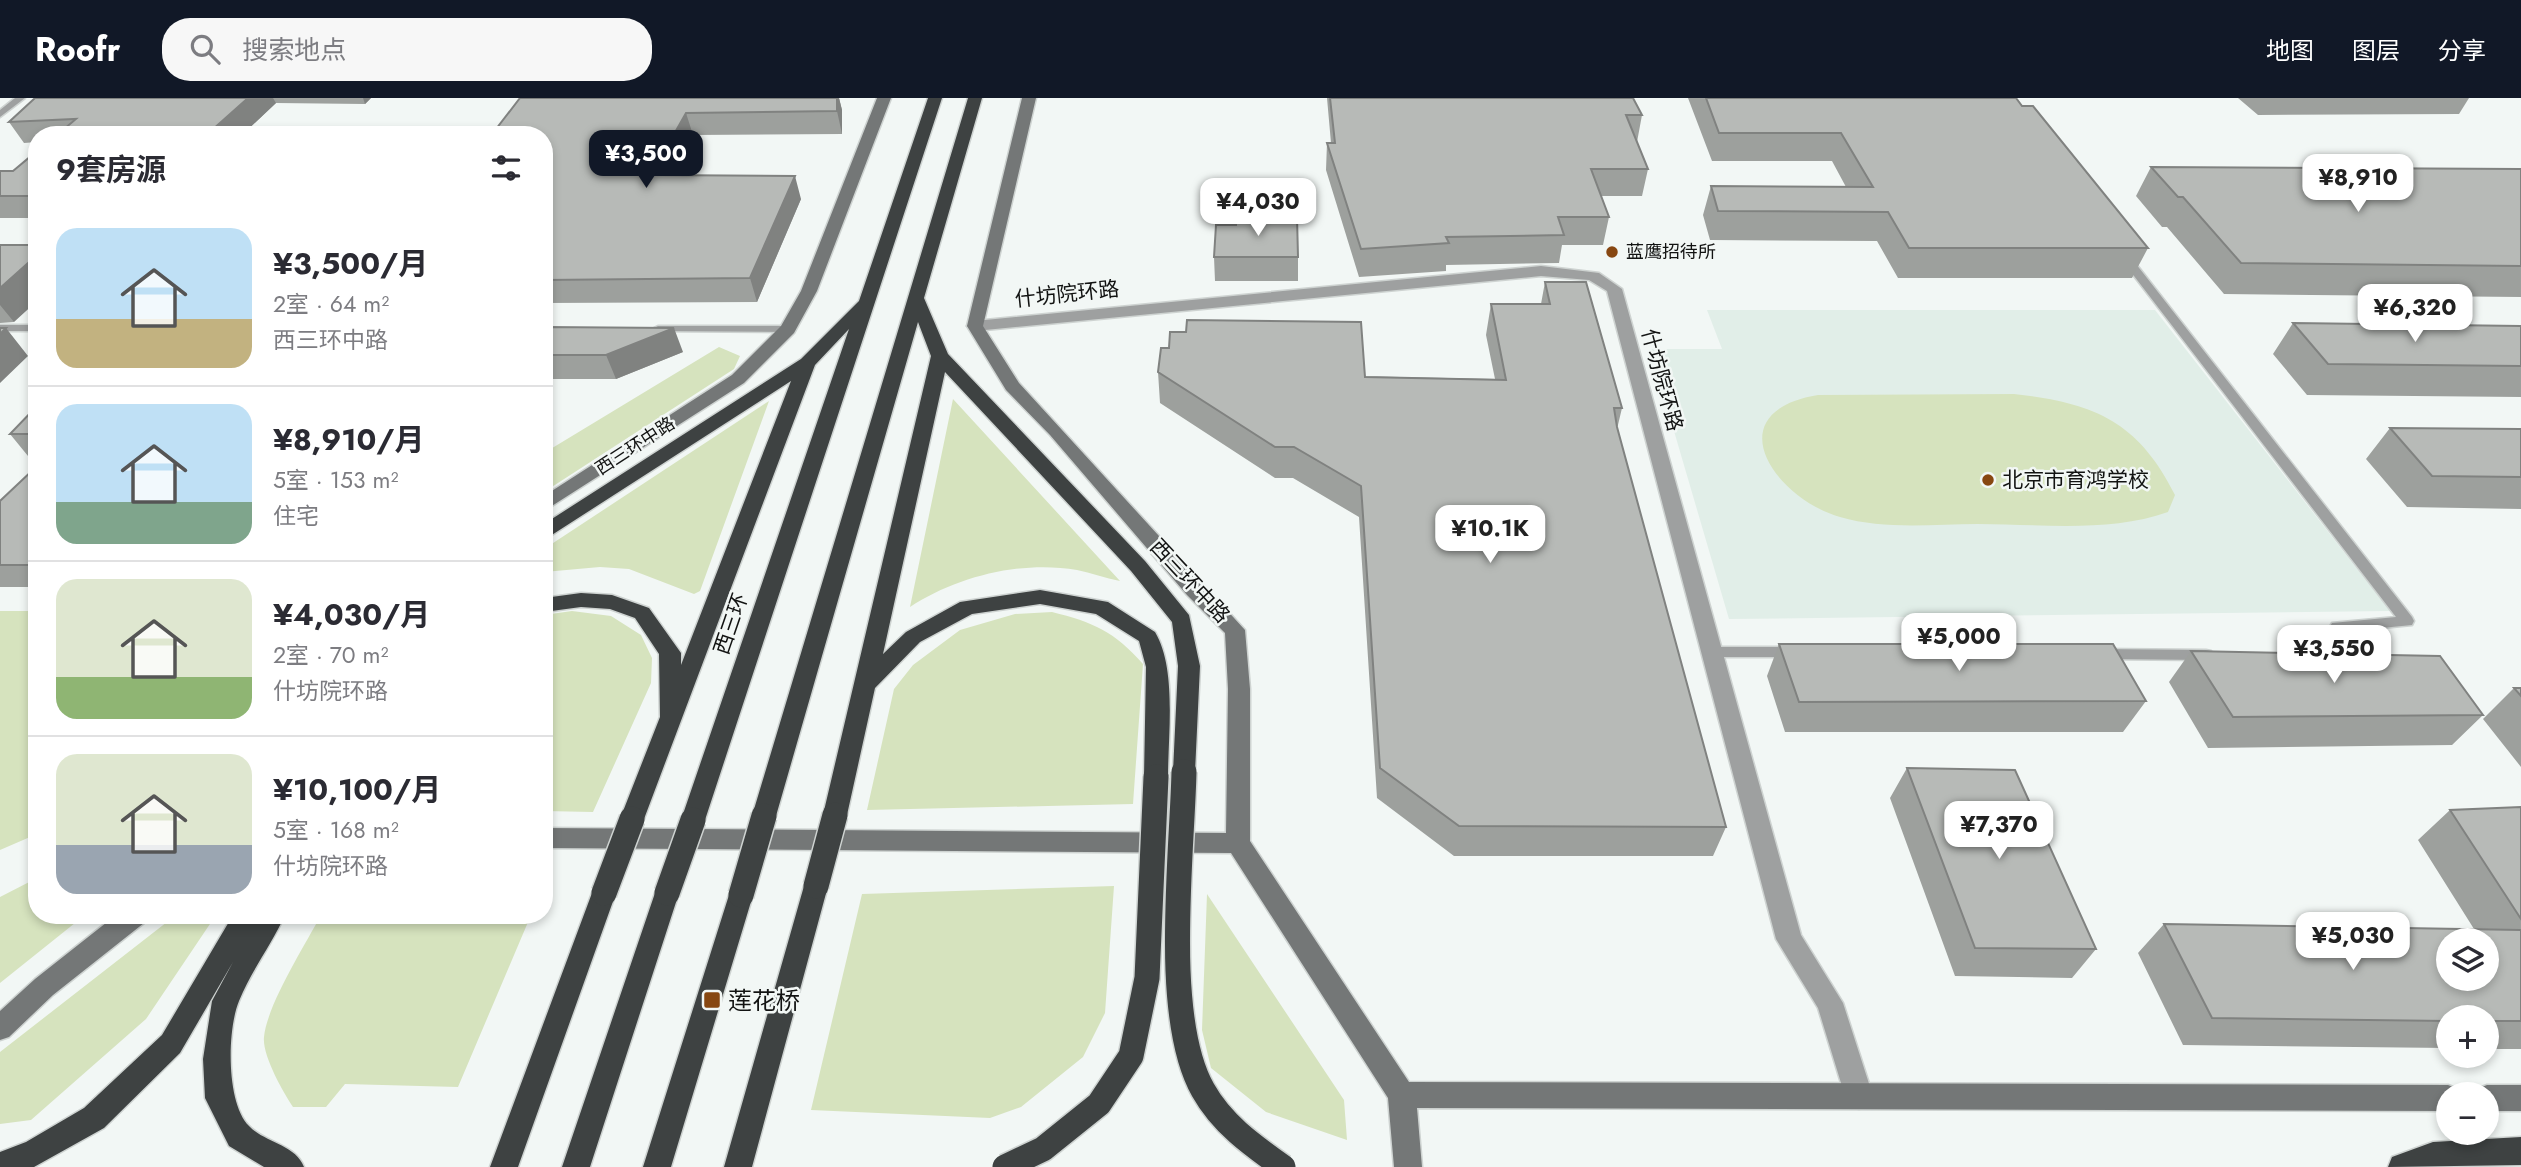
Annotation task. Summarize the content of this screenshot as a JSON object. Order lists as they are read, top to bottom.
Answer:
{
  "streets": {
    "highway": ["西三环"],
    "street": ["什坊院环路", "西三环中路"]
  },
  "crossings": [
    ["什坊院环路", "西三环中路"]
  ],
  "places": {
    "other": ["蓝鹰招待所", "北京市育鸿学校"],
    "transit": ["莲花桥"]
  },
  "page": {
    "header": "Roofr",
    "search": "搜索地点",
    "nav": ["地图", "图层", "分享"],
    "heading": "9套房源",
    "price": [
      "¥3,500",
      "¥8,910",
      "¥4,030",
      "¥6,320",
      "¥10.1K",
      "¥5,000",
      "¥3,550",
      "¥7,370",
      "¥5,030"
    ],
    "list": [
      {
        "name": "¥3,500/月",
        "note": "2室 · 64 m² · 西三环中路"
      },
      {
        "name": "¥8,910/月",
        "note": "5室 · 153 m² · 住宅"
      },
      {
        "name": "¥4,030/月",
        "note": "2室 · 70 m² · 什坊院环路"
      },
      {
        "name": "¥10,100/月",
        "note": "5室 · 168 m² · 什坊院环路"
      }
    ],
    "map_buttons": ["+", "−"]
  }
}
